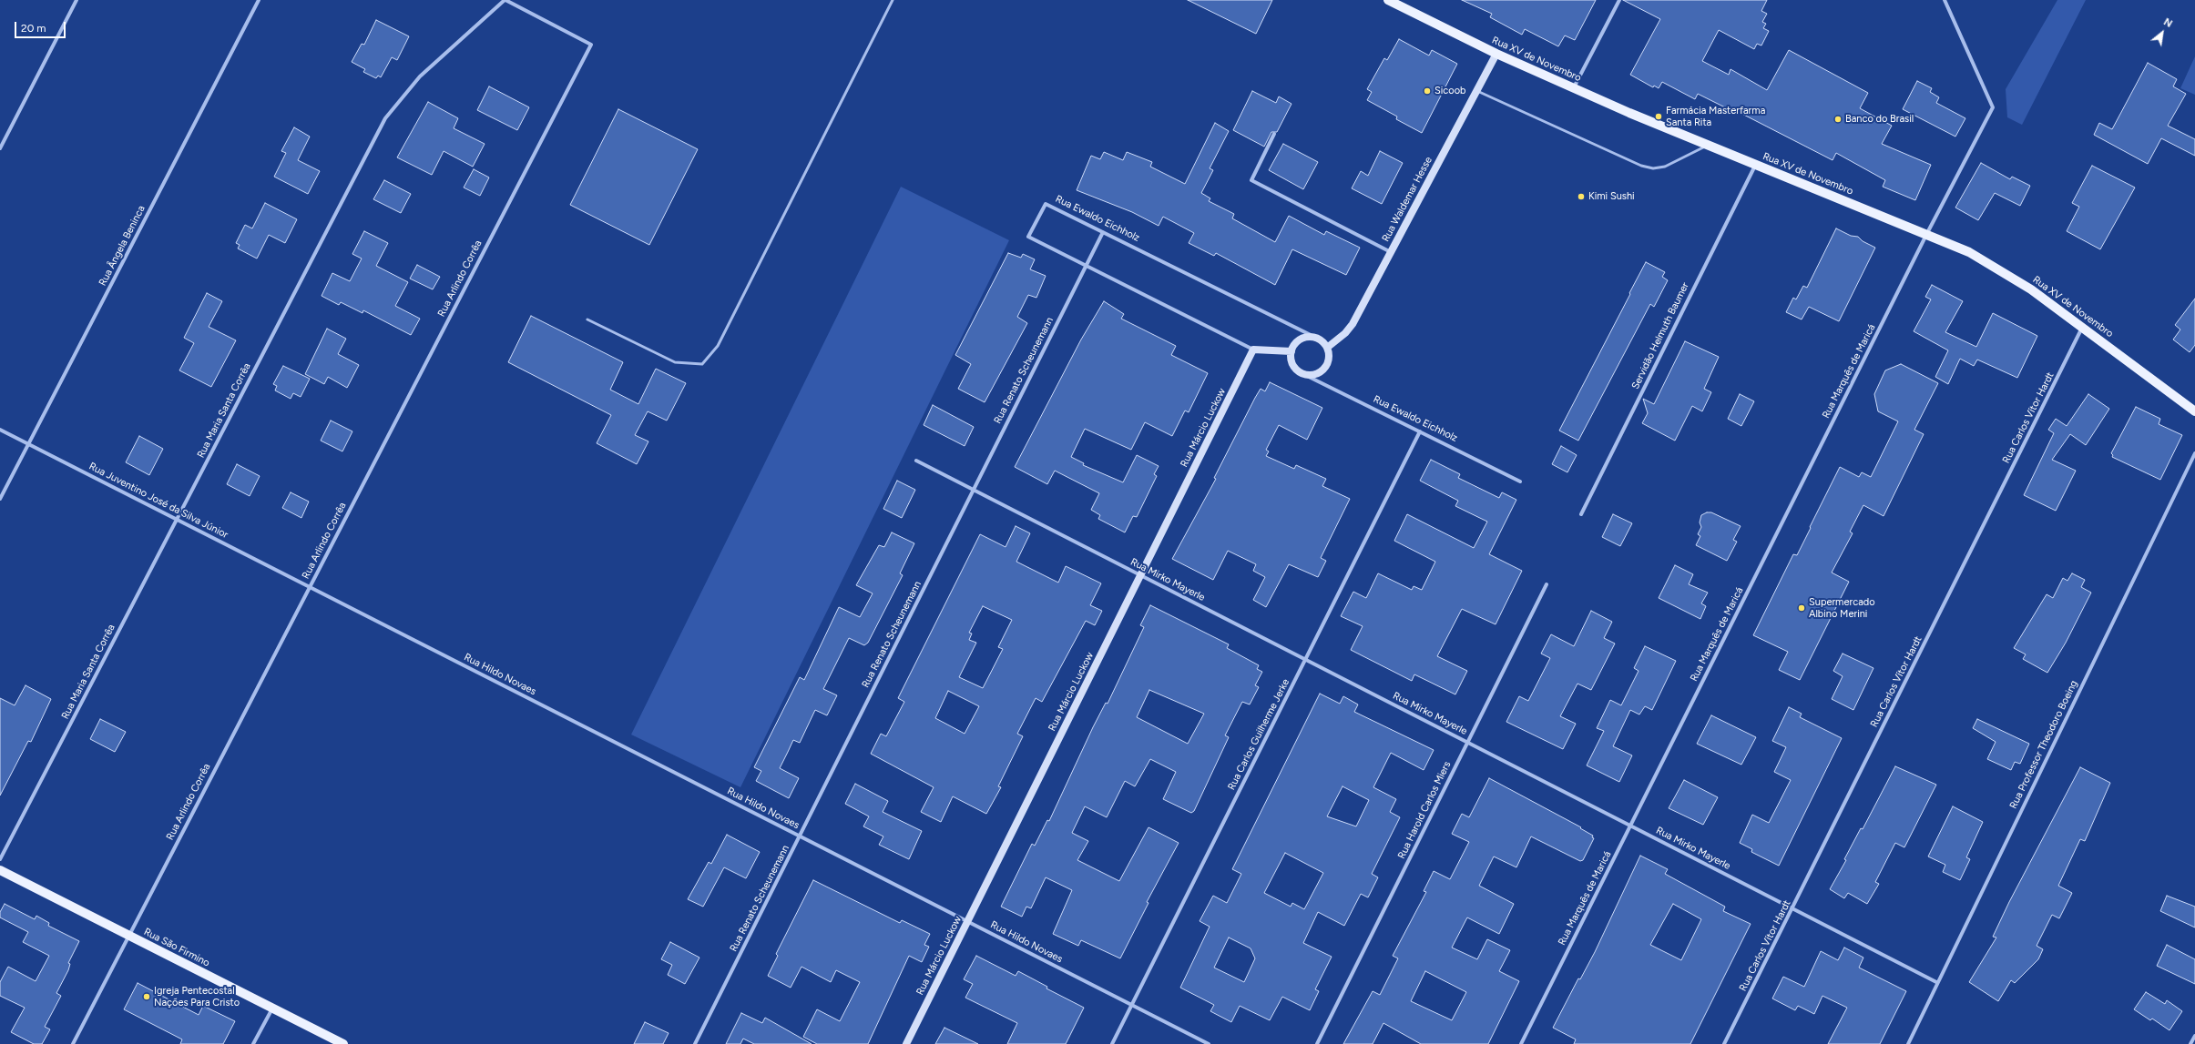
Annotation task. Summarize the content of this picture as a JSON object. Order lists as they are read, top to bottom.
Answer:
{
  "streets": {
    "main road": ["Rua XV de Novembro", "Rua São Firmino"],
    "street": [
      "Rua Waldemar Hesse",
      "Rua Ewaldo Eichholz",
      "Rua Ângela Beninca",
      "Rua Arlindo Corrêa",
      "Servidão Helmuth Baumer",
      "Rua Renato Scheunemann",
      "Rua Marquês de Maricá",
      "Rua Maria Santa Corrêa",
      "Rua Carlos Vítor Hardt",
      "Rua Márcio Luckow",
      "Rua Juventino José da Silva Júnior",
      "Rua Mirko Mayerle",
      "Rua Hildo Novaes",
      "Rua Carlos Guilherme Jerke",
      "Rua Professor Theodoro Boeing",
      "Rua Harold Carlos Miers"
    ]
  },
  "crossings": [
    ["Rua XV de Novembro", "Rua Waldemar Hesse"],
    ["Rua XV de Novembro", "Servidão Helmuth Baumer"],
    ["Rua XV de Novembro", "Rua Marquês de Maricá"],
    ["Rua XV de Novembro", "Rua Carlos Vítor Hardt"],
    ["Rua Waldemar Hesse", "Rua Ewaldo Eichholz"],
    ["Rua Ewaldo Eichholz", "Rua Renato Scheunemann"],
    ["Rua Ewaldo Eichholz", "Rua Márcio Luckow"],
    ["Rua Ewaldo Eichholz", "Rua Carlos Guilherme Jerke"],
    ["Rua Ângela Beninca", "Rua Juventino José da Silva Júnior"],
    ["Rua Arlindo Corrêa", "Rua Maria Santa Corrêa"],
    ["Rua Arlindo Corrêa", "Rua Juventino José da Silva Júnior"],
    ["Rua Arlindo Corrêa", "Rua Hildo Novaes"],
    ["Rua Arlindo Corrêa", "Rua São Firmino"],
    ["Rua Renato Scheunemann", "Rua Mirko Mayerle"],
    ["Rua Renato Scheunemann", "Rua Hildo Novaes"],
    ["Rua Marquês de Maricá", "Rua Mirko Mayerle"],
    ["Rua Maria Santa Corrêa", "Rua Juventino José da Silva Júnior"],
    ["Rua Carlos Vítor Hardt", "Rua Mirko Mayerle"],
    ["Rua Márcio Luckow", "Rua Mirko Mayerle"],
    ["Rua Márcio Luckow", "Rua Hildo Novaes"],
    ["Rua Juventino José da Silva Júnior", "Rua Hildo Novaes"],
    ["Rua Mirko Mayerle", "Rua Carlos Guilherme Jerke"],
    ["Rua Mirko Mayerle", "Rua Professor Theodoro Boeing"],
    ["Rua Mirko Mayerle", "Rua Harold Carlos Miers"],
    ["Rua Hildo Novaes", "Rua Carlos Guilherme Jerke"]
  ],
  "places": [
    "Sicoob",
    "Farmácia Masterfarma Santa Rita",
    "Banco do Brasil",
    "Kimi Sushi",
    "Supermercado Albino Merini",
    "Igreja Pentecostal Nações Para Cristo"
  ],
  "scale_bar": "20 m",
  "north": "top right"
}
